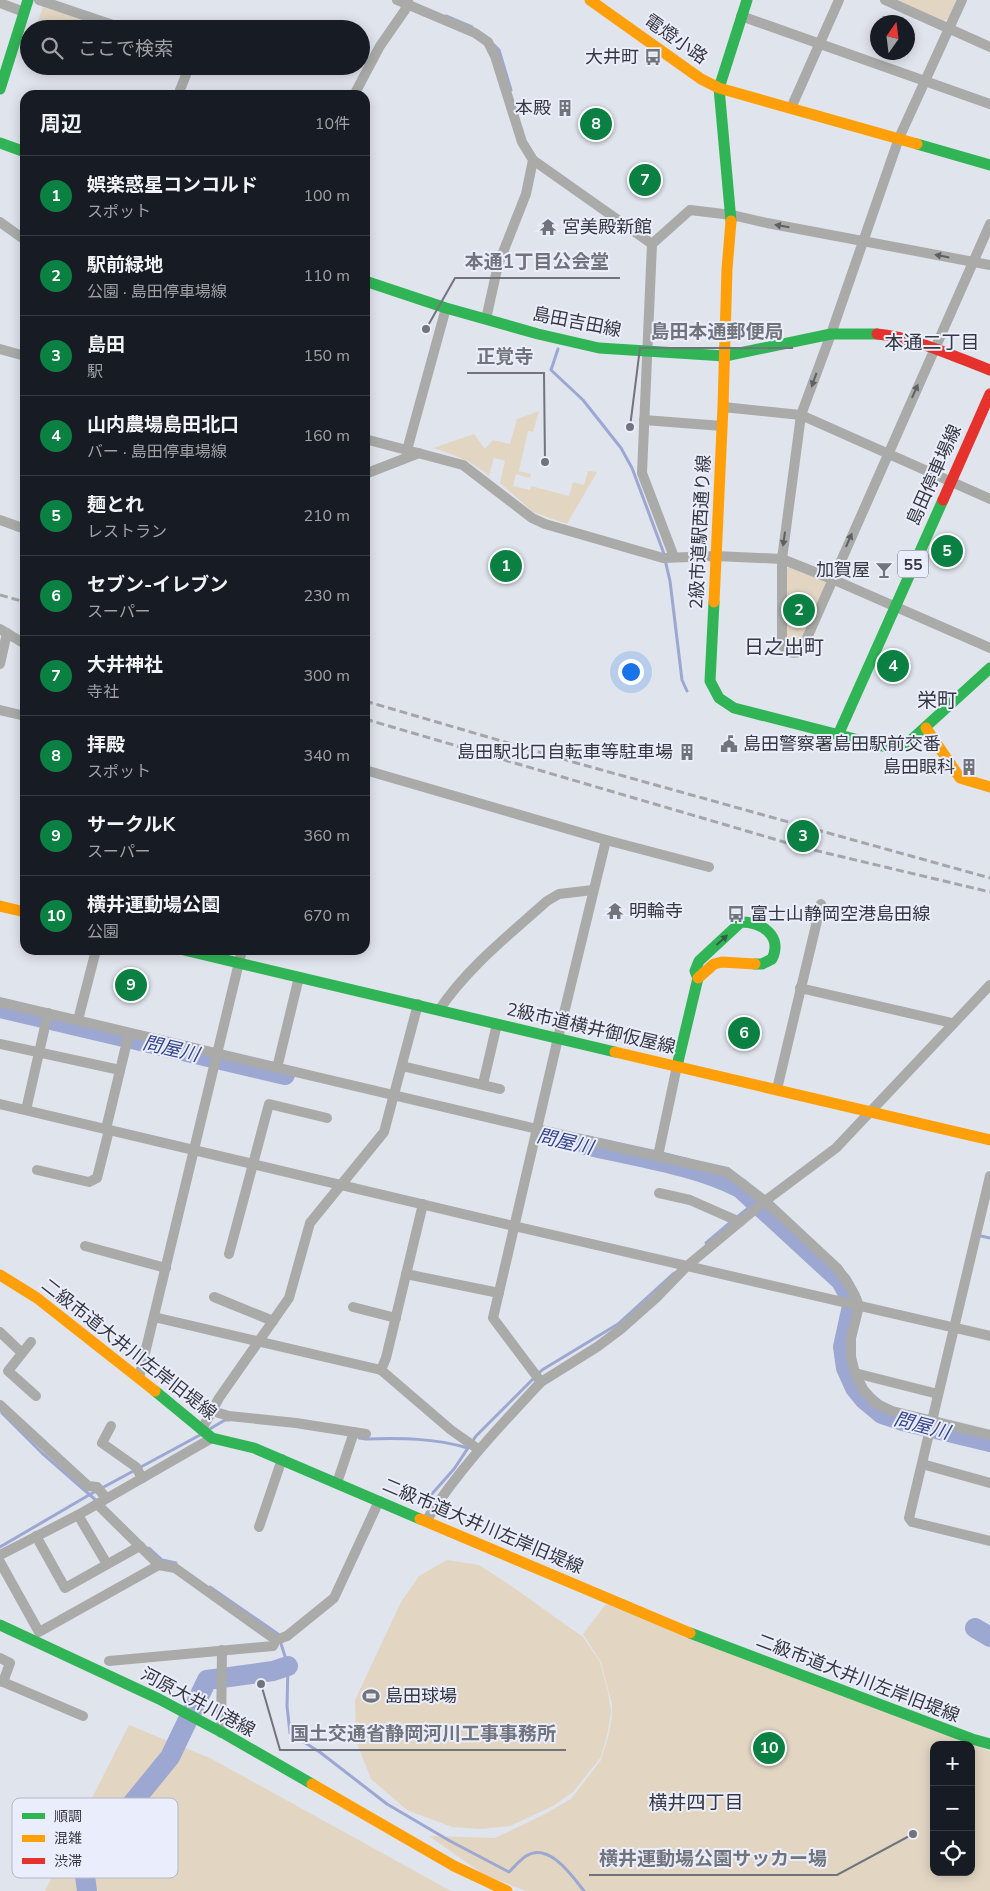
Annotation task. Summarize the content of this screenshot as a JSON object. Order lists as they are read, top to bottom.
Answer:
{
  "streets": {
    "street": [
      "電燈小路",
      "島田吉田線",
      "島田停車場線",
      "2級市道駅西通り線",
      "55",
      "2級市道横井御仮屋線",
      "二級市道大井川左岸旧堤線",
      "河原大井川港線"
    ]
  },
  "crossings": [
    ["電燈小路", "2級市道駅西通り線"],
    ["島田吉田線", "2級市道駅西通り線"],
    ["島田停車場線", "2級市道駅西通り線"]
  ],
  "districts": [
    "本通二丁目",
    "日之出町",
    "栄町",
    "横井四丁目"
  ],
  "water": ["問屋川"],
  "places": {
    "bus stop": ["大井町", "富士山静岡空港島田線"],
    "building": ["本殿", "島田駅北口自転車等駐車場", "島田眼科"],
    "temple": ["宮美殿新館", "明輪寺"],
    "other": [
      "本通1丁目公会堂",
      "島田本通郵便局",
      "正覚寺",
      "国土交通省静岡河川工事事務所",
      "横井運動場公園サッカー場"
    ],
    "bar": ["加賀屋"],
    "public building": ["島田警察署島田駅前交番"],
    "sports": ["島田球場"]
  },
  "legend": ["順調", "混雑", "渋滞"],
  "north": "top",
  "page": {
    "search": "ここで検索",
    "heading": ["周辺", "10件"],
    "pins": [
      "8",
      "7",
      "5",
      "1",
      "2",
      "4",
      "3",
      "9",
      "6",
      "10"
    ],
    "list": [
      {
        "mark": "1",
        "name": "娯楽惑星コンコルド",
        "note": "スポット",
        "value": "100 m"
      },
      {
        "mark": "2",
        "name": "駅前緑地",
        "note": "公園 · 島田停車場線",
        "value": "110 m"
      },
      {
        "mark": "3",
        "name": "島田",
        "note": "駅",
        "value": "150 m"
      },
      {
        "mark": "4",
        "name": "山内農場島田北口",
        "note": "バー · 島田停車場線",
        "value": "160 m"
      },
      {
        "mark": "5",
        "name": "麺とれ",
        "note": "レストラン",
        "value": "210 m"
      },
      {
        "mark": "6",
        "name": "セブン-イレブン",
        "note": "スーパー",
        "value": "230 m"
      },
      {
        "mark": "7",
        "name": "大井神社",
        "note": "寺社",
        "value": "300 m"
      },
      {
        "mark": "8",
        "name": "拝殿",
        "note": "スポット",
        "value": "340 m"
      },
      {
        "mark": "9",
        "name": "サークルK",
        "note": "スーパー",
        "value": "360 m"
      },
      {
        "mark": "10",
        "name": "横井運動場公園",
        "note": "公園",
        "value": "670 m"
      }
    ],
    "map_buttons": ["+", "−"]
  }
}
